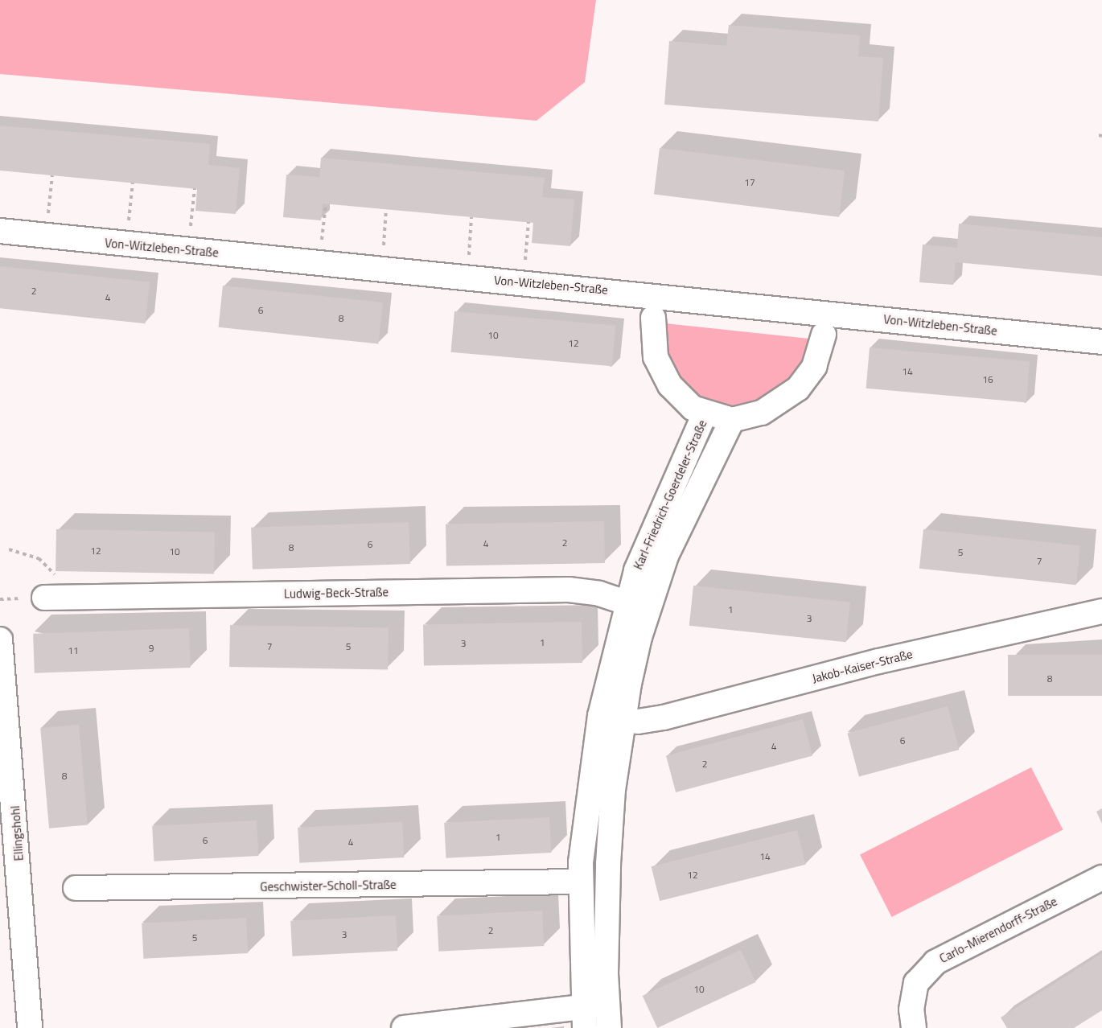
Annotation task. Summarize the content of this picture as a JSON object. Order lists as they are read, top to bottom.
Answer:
{
  "streets": {
    "street": [
      "Von-Witzleben-Straße",
      "Karl-Friedrich-Goerdeler-Straße",
      "Ludwig-Beck-Straße",
      "Jakob-Kaiser-Straße",
      "Ellingshohl",
      "Geschwister-Scholl-Straße",
      "Carlo-Mierendorff-Straße"
    ]
  },
  "crossings": [
    ["Karl-Friedrich-Goerdeler-Straße", "Ludwig-Beck-Straße"],
    ["Karl-Friedrich-Goerdeler-Straße", "Jakob-Kaiser-Straße"],
    ["Karl-Friedrich-Goerdeler-Straße", "Geschwister-Scholl-Straße"]
  ],
  "house_numbers": [
    "17",
    "2",
    "4",
    "6",
    "8",
    "10",
    "12",
    "14",
    "16",
    "2",
    "4",
    "6",
    "8",
    "12",
    "10",
    "5",
    "7",
    "1",
    "3",
    "1",
    "3",
    "7",
    "5",
    "9",
    "11",
    "8",
    "6",
    "4",
    "2",
    "8",
    "1",
    "6",
    "4",
    "14",
    "12",
    "2",
    "3",
    "5",
    "10"
  ]
}
